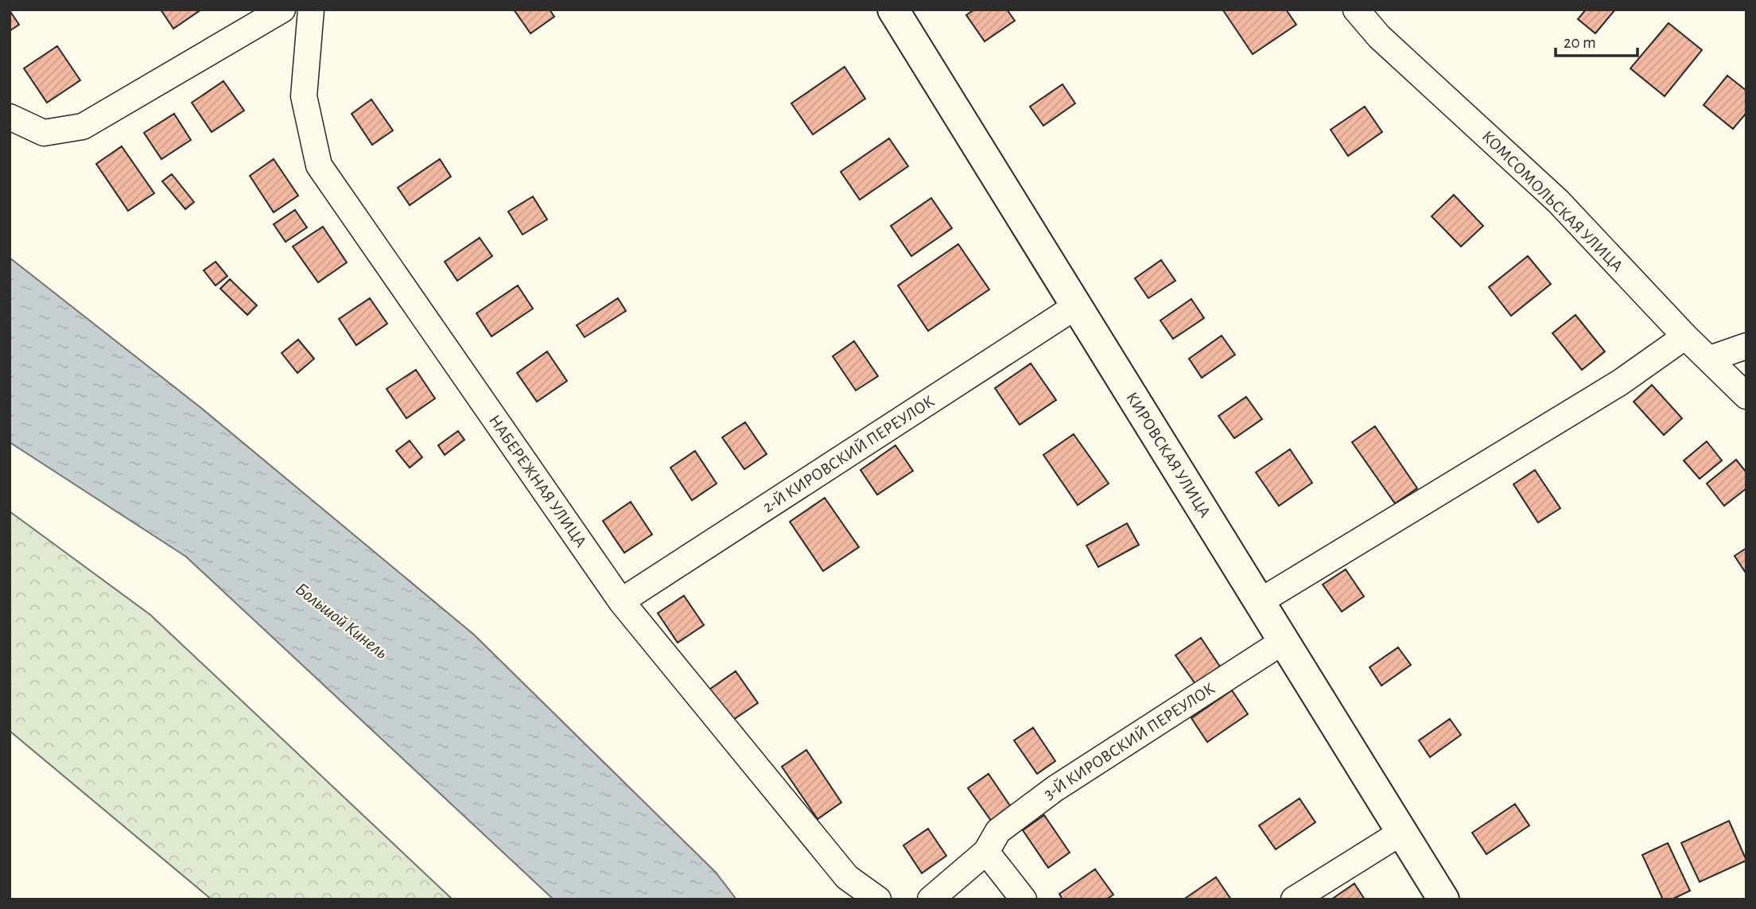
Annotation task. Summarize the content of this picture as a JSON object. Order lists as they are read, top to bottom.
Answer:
{
  "streets": {
    "main road": ["КИРОВСКАЯ УЛИЦА"],
    "street": [
      "КОМСОМОЛЬСКАЯ УЛИЦА",
      "2-Й КИРОВСКИЙ ПЕРЕУЛОК",
      "НАБЕРЕЖНАЯ УЛИЦА",
      "3-Й КИРОВСКИЙ ПЕРЕУЛОК"
    ]
  },
  "crossings": [
    ["2-Й КИРОВСКИЙ ПЕРЕУЛОК", "КИРОВСКАЯ УЛИЦА"],
    ["2-Й КИРОВСКИЙ ПЕРЕУЛОК", "НАБЕРЕЖНАЯ УЛИЦА"],
    ["КИРОВСКАЯ УЛИЦА", "3-Й КИРОВСКИЙ ПЕРЕУЛОК"]
  ],
  "water": ["Большой Кинель"],
  "scale_bar": "20 m"
}
